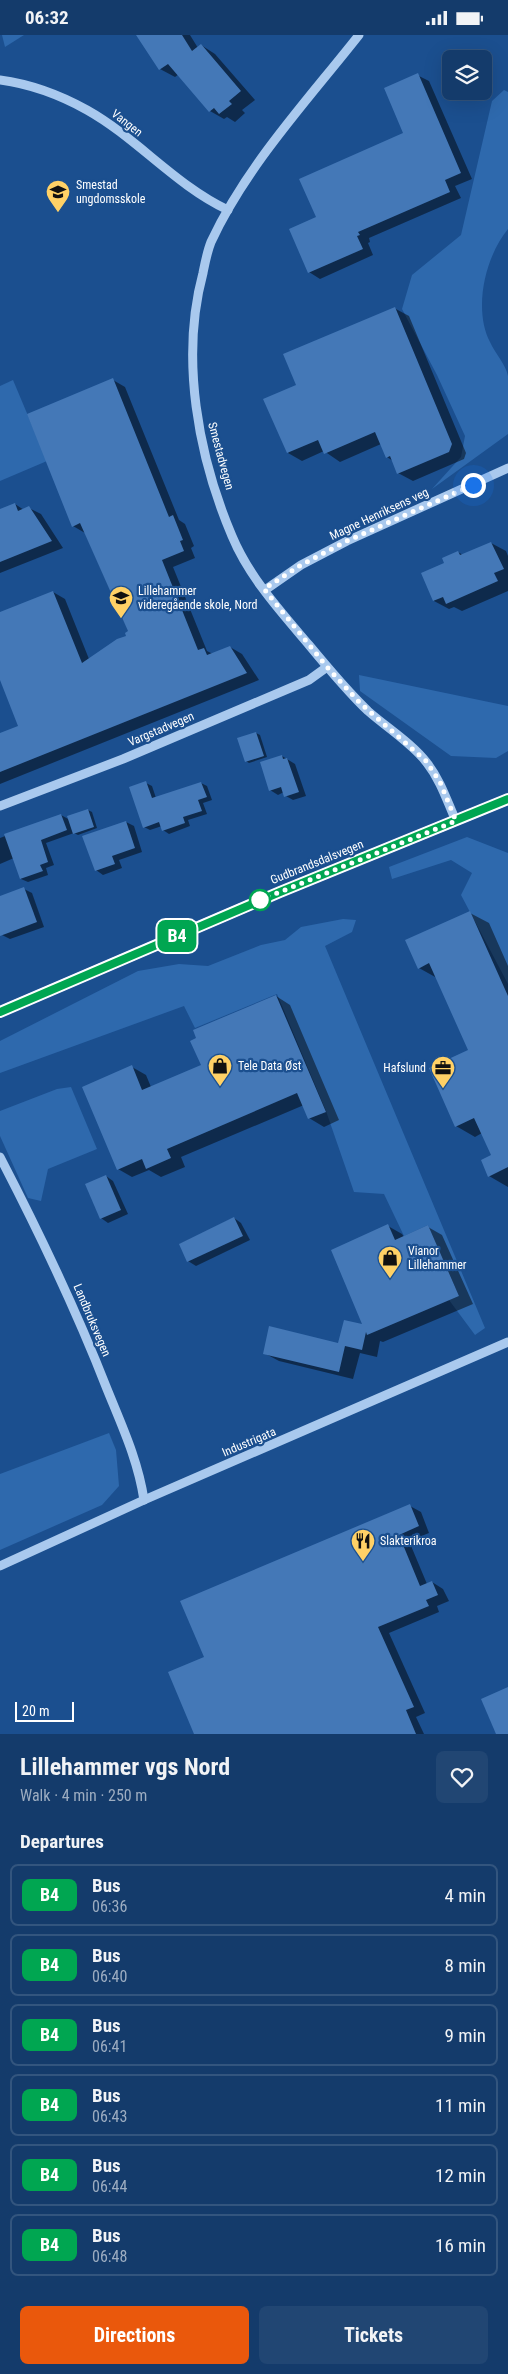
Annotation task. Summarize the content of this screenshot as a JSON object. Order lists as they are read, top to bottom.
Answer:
{
  "streets": {
    "main road": ["Gudbrandsdalsvegen"],
    "street": [
      "Vangen",
      "Smestadvegen",
      "Magne Henriksens veg",
      "Vargstadvegen",
      "Landbruksvegen",
      "Industrigata"
    ]
  },
  "crossings": [
    ["Vangen", "Smestadvegen"],
    ["Smestadvegen", "Magne Henriksens veg"],
    ["Smestadvegen", "Vargstadvegen"],
    ["Smestadvegen", "Gudbrandsdalsvegen"],
    ["Landbruksvegen", "Industrigata"]
  ],
  "places": {
    "school or university": ["Smestad ungdomsskole", "Lillehammer videregående skole, Nord"],
    "shop": ["Tele Data Øst", "Vianor Lillehammer"],
    "office": ["Hafslund"],
    "restaurant": ["Slakterikroa"]
  },
  "lines": ["bus line B4"],
  "scale_bar": "20 m",
  "page": {
    "status": "06:32",
    "on_map": "B4",
    "scale": "20 m",
    "heading": [
      ["Lillehammer vgs Nord", "Walk · 4 min · 250 m"],
      "Departures"
    ],
    "list": [
      {
        "mark": "B4",
        "name": "Bus",
        "note": "06:36",
        "value": "4 min"
      },
      {
        "mark": "B4",
        "name": "Bus",
        "note": "06:40",
        "value": "8 min"
      },
      {
        "mark": "B4",
        "name": "Bus",
        "note": "06:41",
        "value": "9 min"
      },
      {
        "mark": "B4",
        "name": "Bus",
        "note": "06:43",
        "value": "11 min"
      },
      {
        "mark": "B4",
        "name": "Bus",
        "note": "06:44",
        "value": "12 min"
      },
      {
        "mark": "B4",
        "name": "Bus",
        "note": "06:48",
        "value": "16 min"
      }
    ],
    "buttons": ["Directions", "Tickets"]
  }
}
